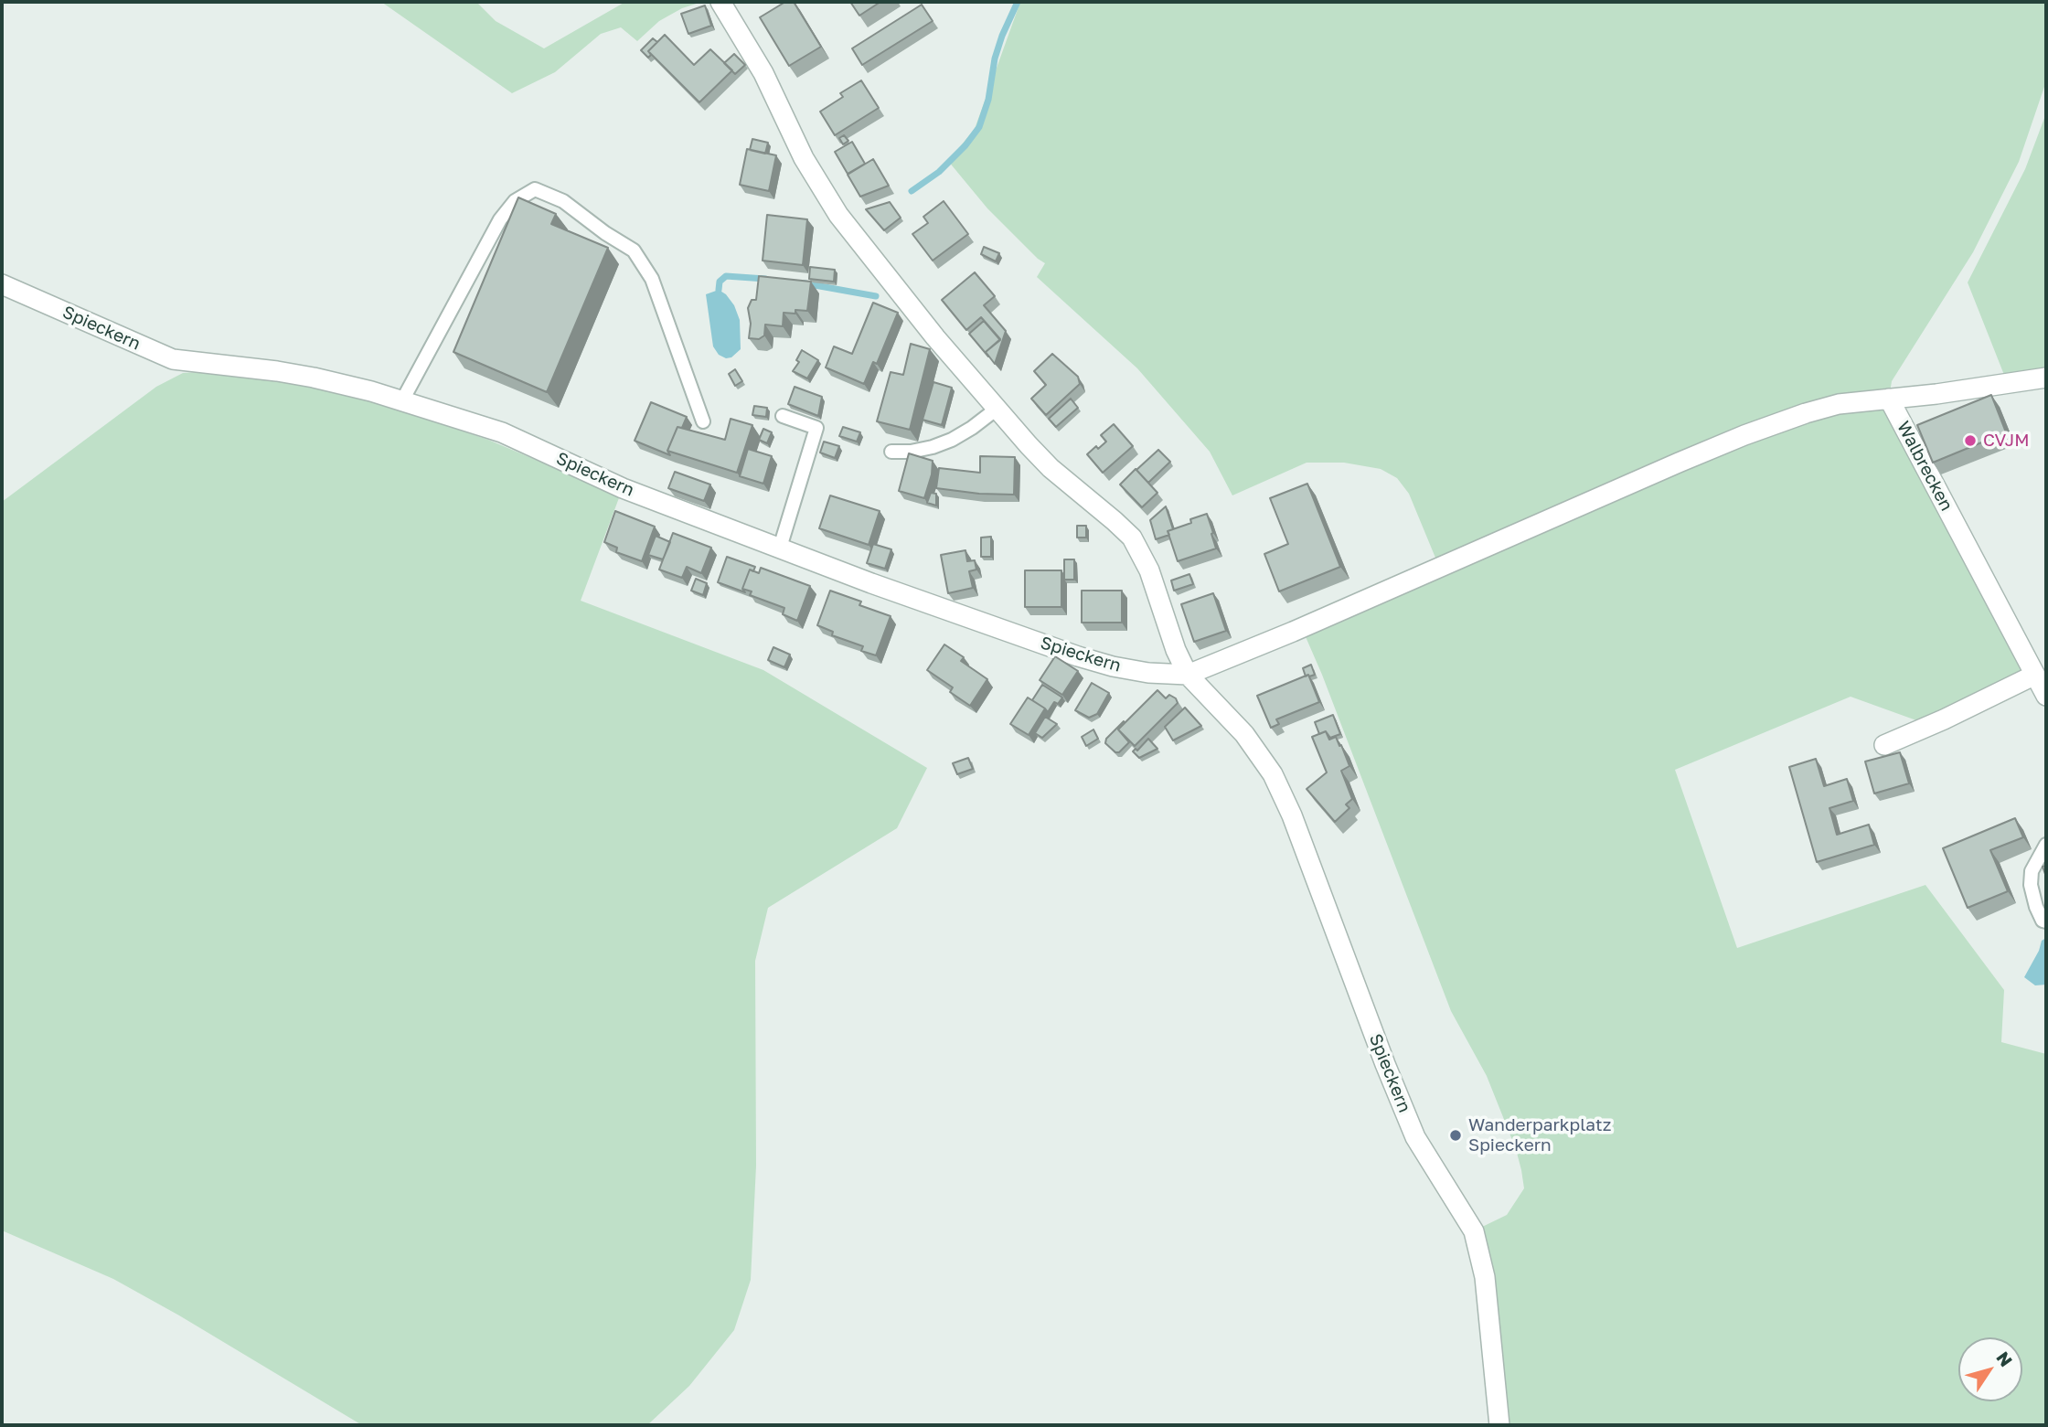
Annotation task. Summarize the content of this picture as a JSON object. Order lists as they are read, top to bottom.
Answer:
{
  "streets": {
    "street": ["Spieckern", "Walbrecken"]
  },
  "crossings": [
    ["Spieckern", "Walbrecken"]
  ],
  "places": ["CVJM", "Wanderparkplatz Spieckern"],
  "north": "top right"
}
